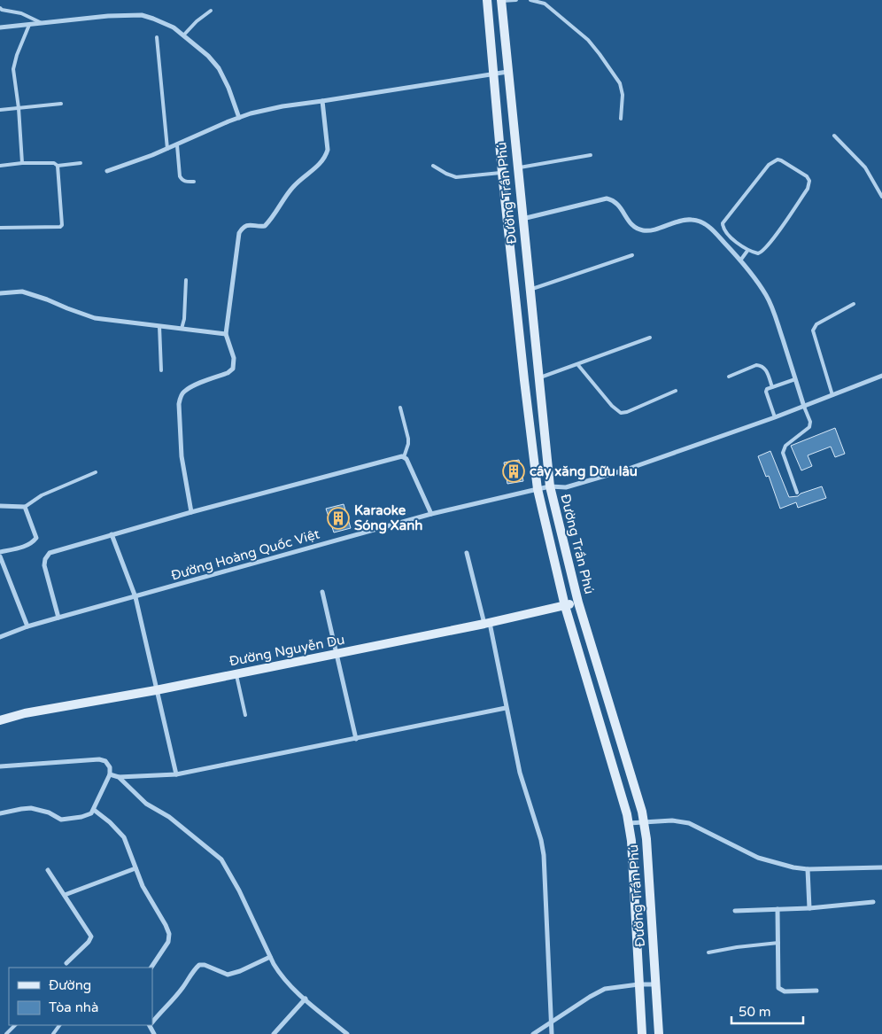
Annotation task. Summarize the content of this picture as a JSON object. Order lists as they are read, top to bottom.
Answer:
{
  "streets": {
    "main road": ["Đường Trần Phú", "Đường Nguyễn Du"],
    "street": ["Đường Hoàng Quốc Việt"]
  },
  "crossings": [
    ["Đường Trần Phú", "Đường Hoàng Quốc Việt"],
    ["Đường Trần Phú", "Đường Nguyễn Du"]
  ],
  "places": {
    "building": ["cây xăng Dữu lâu", "Karaoke Sóng Xanh"]
  },
  "legend": ["Đường", "Tòa nhà"],
  "scale_bar": "50 m"
}
